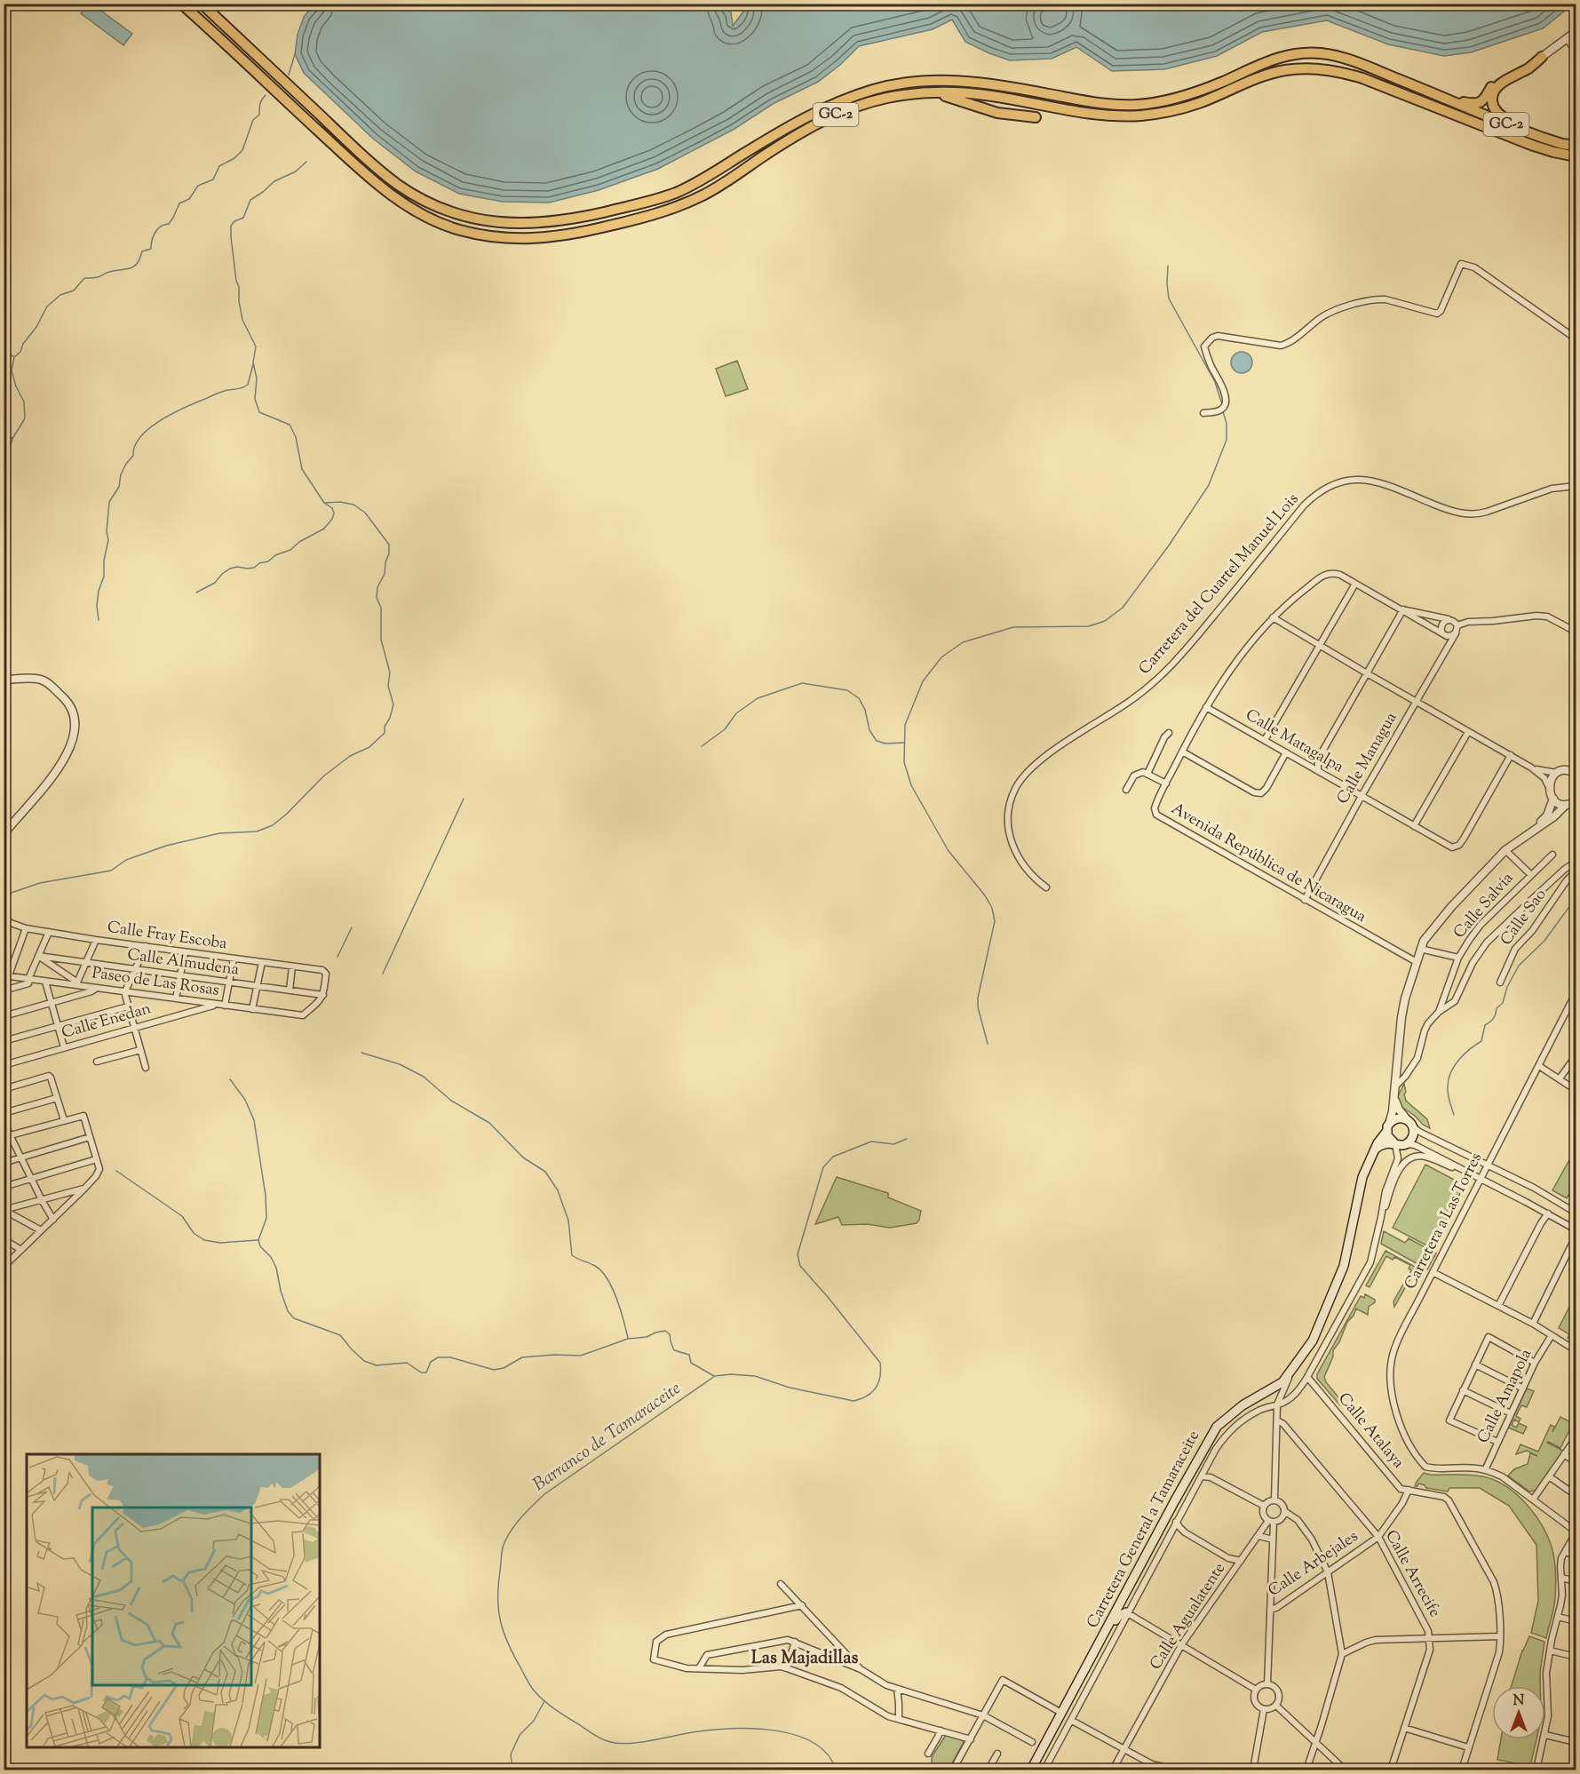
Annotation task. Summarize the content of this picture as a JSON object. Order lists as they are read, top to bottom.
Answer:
{
  "streets": {
    "highway": ["GC-2"],
    "main road": ["Carretera General a Tamaraceite"],
    "street": [
      "Carretera del Cuartel Manuel Lois",
      "Calle Matagalpa",
      "Calle Managua",
      "Avenida República de Nicaragua",
      "Calle Salvia",
      "Calle Sao",
      "Calle Fray Escoba",
      "Calle Almudena",
      "Paseo de Las Rosas",
      "Calle Enedan",
      "Carretera a Las Torres",
      "Calle Amapola",
      "Calle Atalaya",
      "Calle Arbejales",
      "Calle Arrecife",
      "Calle Agualatente"
    ]
  },
  "crossings": [
    ["Calle Matagalpa", "Calle Managua"],
    ["Calle Managua", "Avenida República de Nicaragua"],
    ["Calle Fray Escoba", "Calle Almudena"],
    ["Calle Fray Escoba", "Paseo de Las Rosas"],
    ["Calle Almudena", "Paseo de Las Rosas"],
    ["Paseo de Las Rosas", "Calle Enedan"],
    ["Carretera a Las Torres", "Calle Amapola"],
    ["Calle Atalaya", "Calle Arbejales"],
    ["Calle Arbejales", "Calle Arrecife"]
  ],
  "districts": ["Las Majadillas"],
  "water": ["Barranco de Tamaraceite"],
  "north": "top"
}
